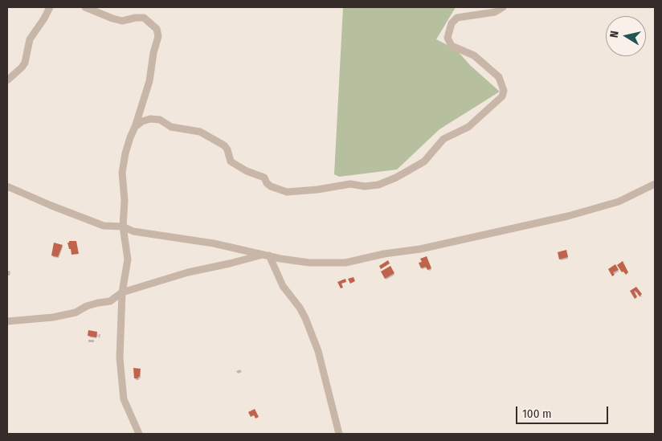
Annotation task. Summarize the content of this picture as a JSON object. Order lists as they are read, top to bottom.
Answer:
{
  "scale_bar": "100 m",
  "north": "left"
}
